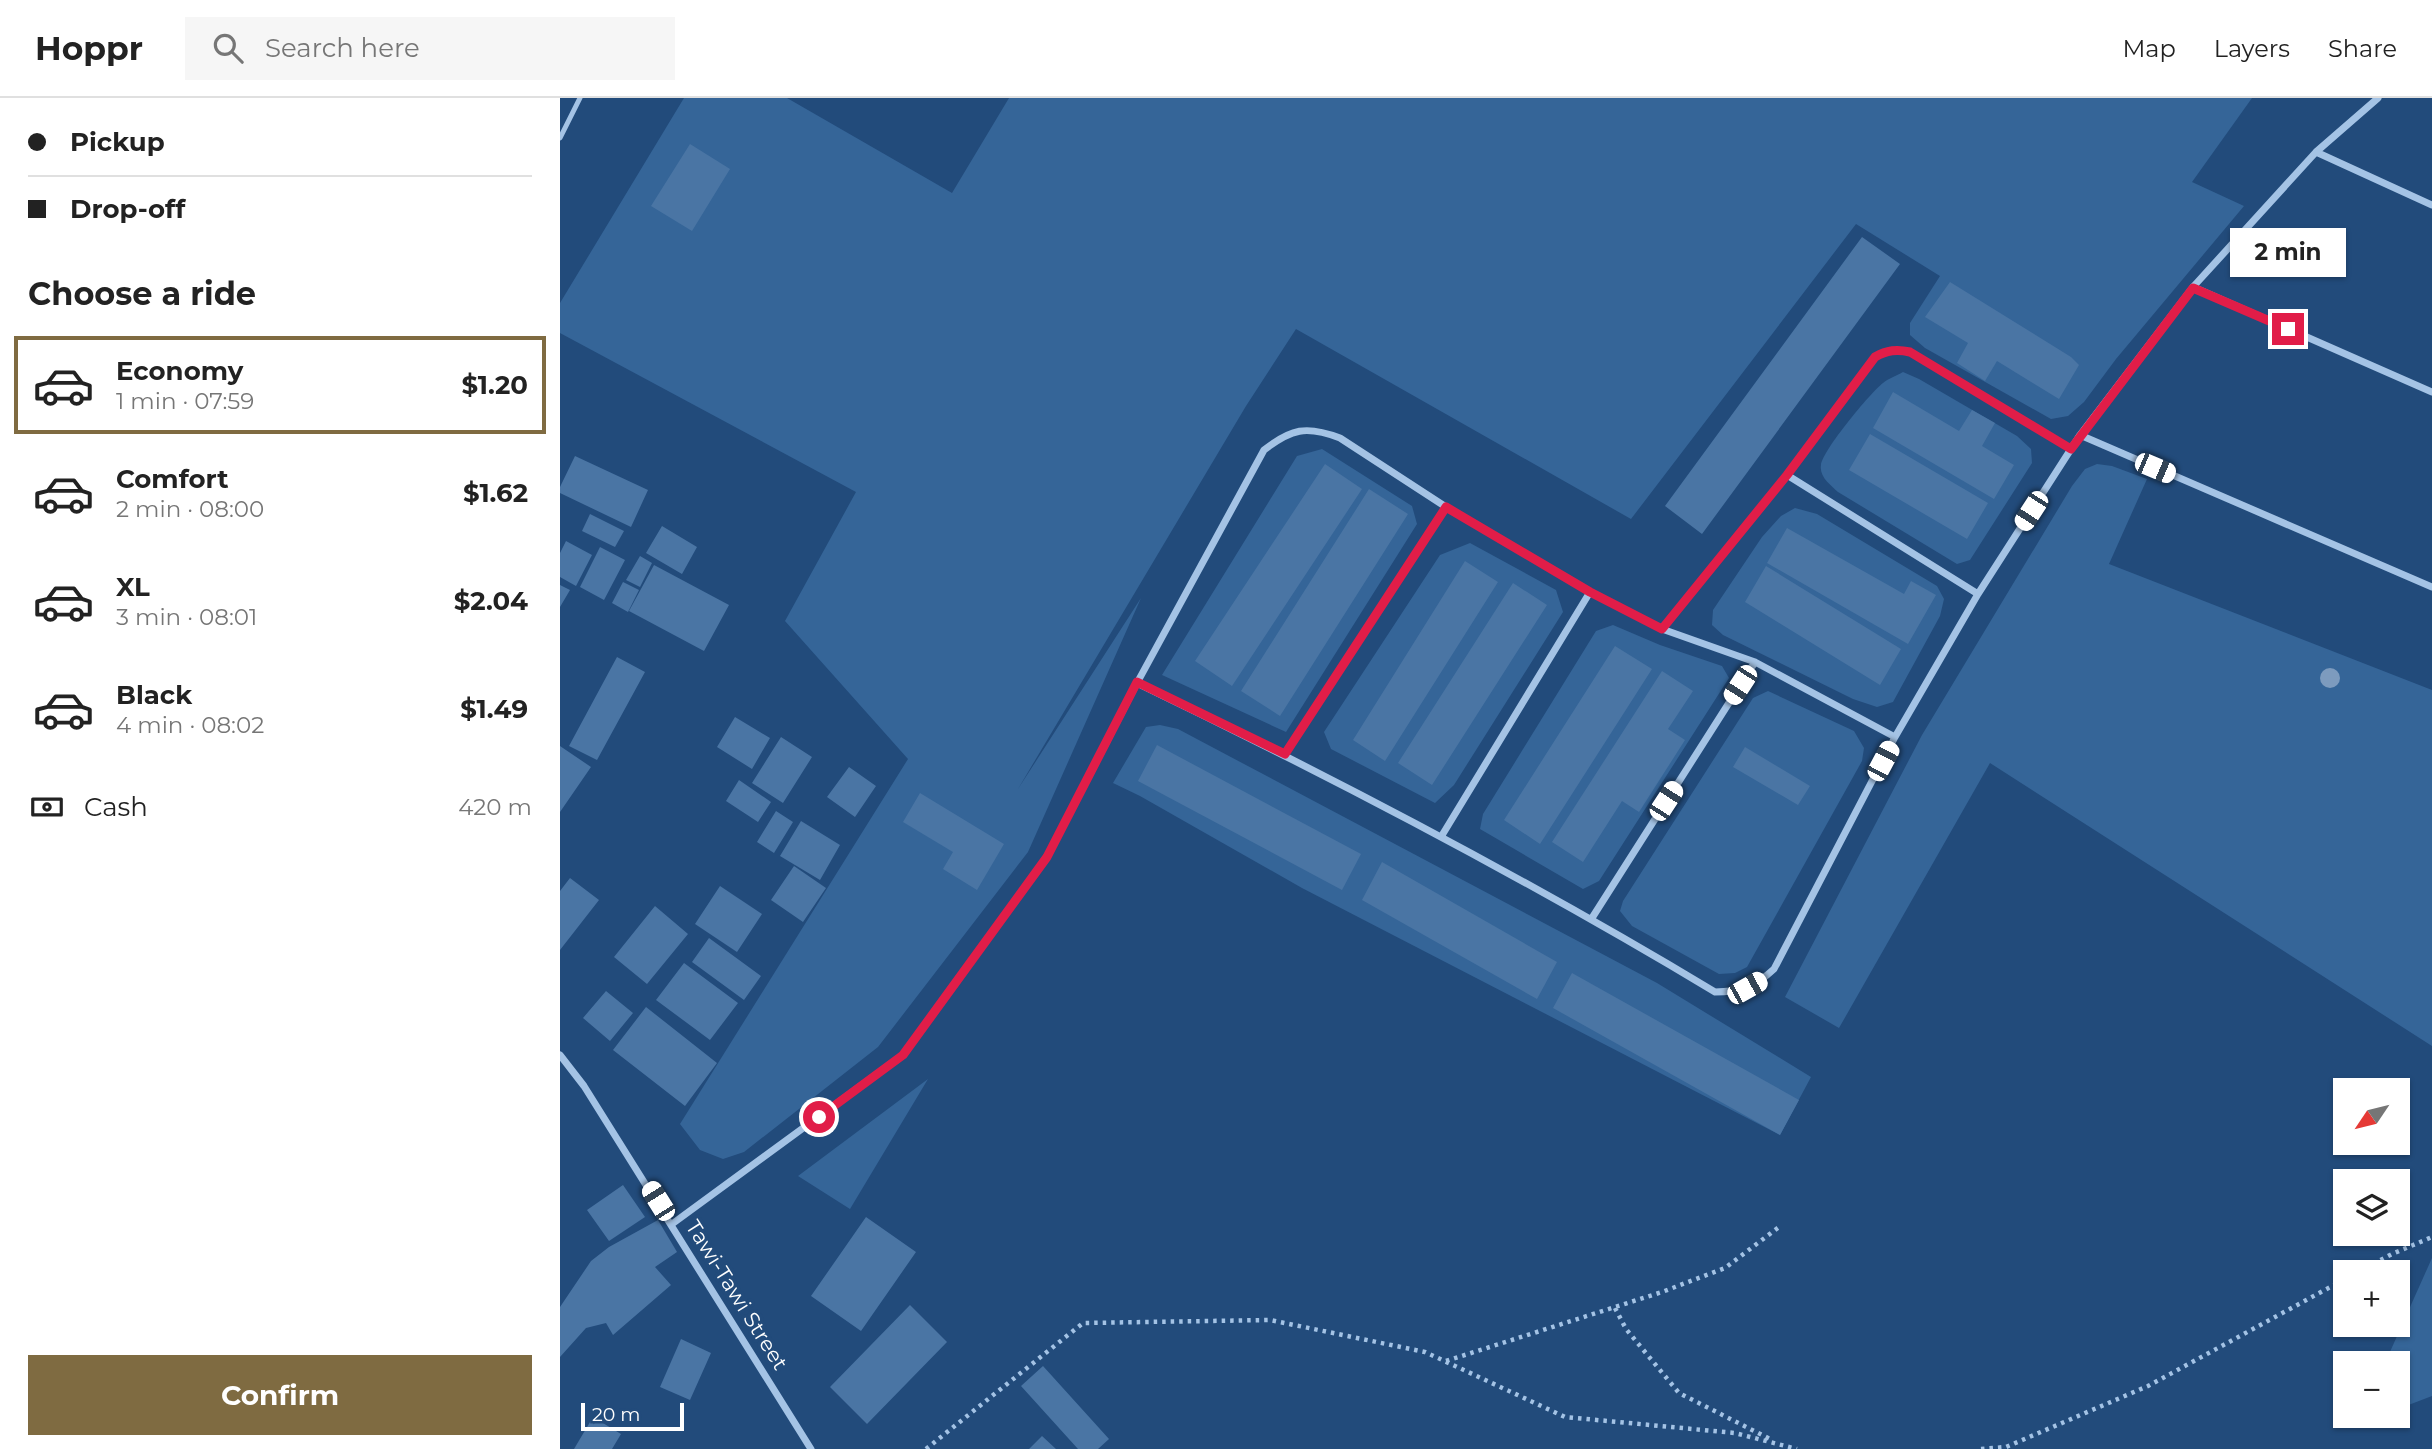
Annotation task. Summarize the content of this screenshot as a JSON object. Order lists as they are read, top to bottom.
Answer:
{
  "streets": {
    "street": ["Tawi-Tawi Street"]
  },
  "scale_bar": "20 m",
  "north": "bottom left",
  "page": {
    "header": "Hoppr",
    "search": "Search here",
    "nav": ["Map", "Layers", "Share"],
    "banner": ["Pickup", "Drop-off"],
    "bubble": "2 min",
    "heading": "Choose a ride",
    "list": [
      {
        "name": "Economy",
        "note": "1 min · 07:59",
        "value": "$1.20"
      },
      {
        "name": "Comfort",
        "note": "2 min · 08:00",
        "value": "$1.62"
      },
      {
        "name": "XL",
        "note": "3 min · 08:01",
        "value": "$2.04"
      },
      {
        "name": "Black",
        "note": "4 min · 08:02",
        "value": "$1.49"
      }
    ],
    "pay": ["Cash", "420 m"],
    "map_buttons": ["+", "−"],
    "buttons": "Confirm",
    "scale": "20 m"
  }
}
